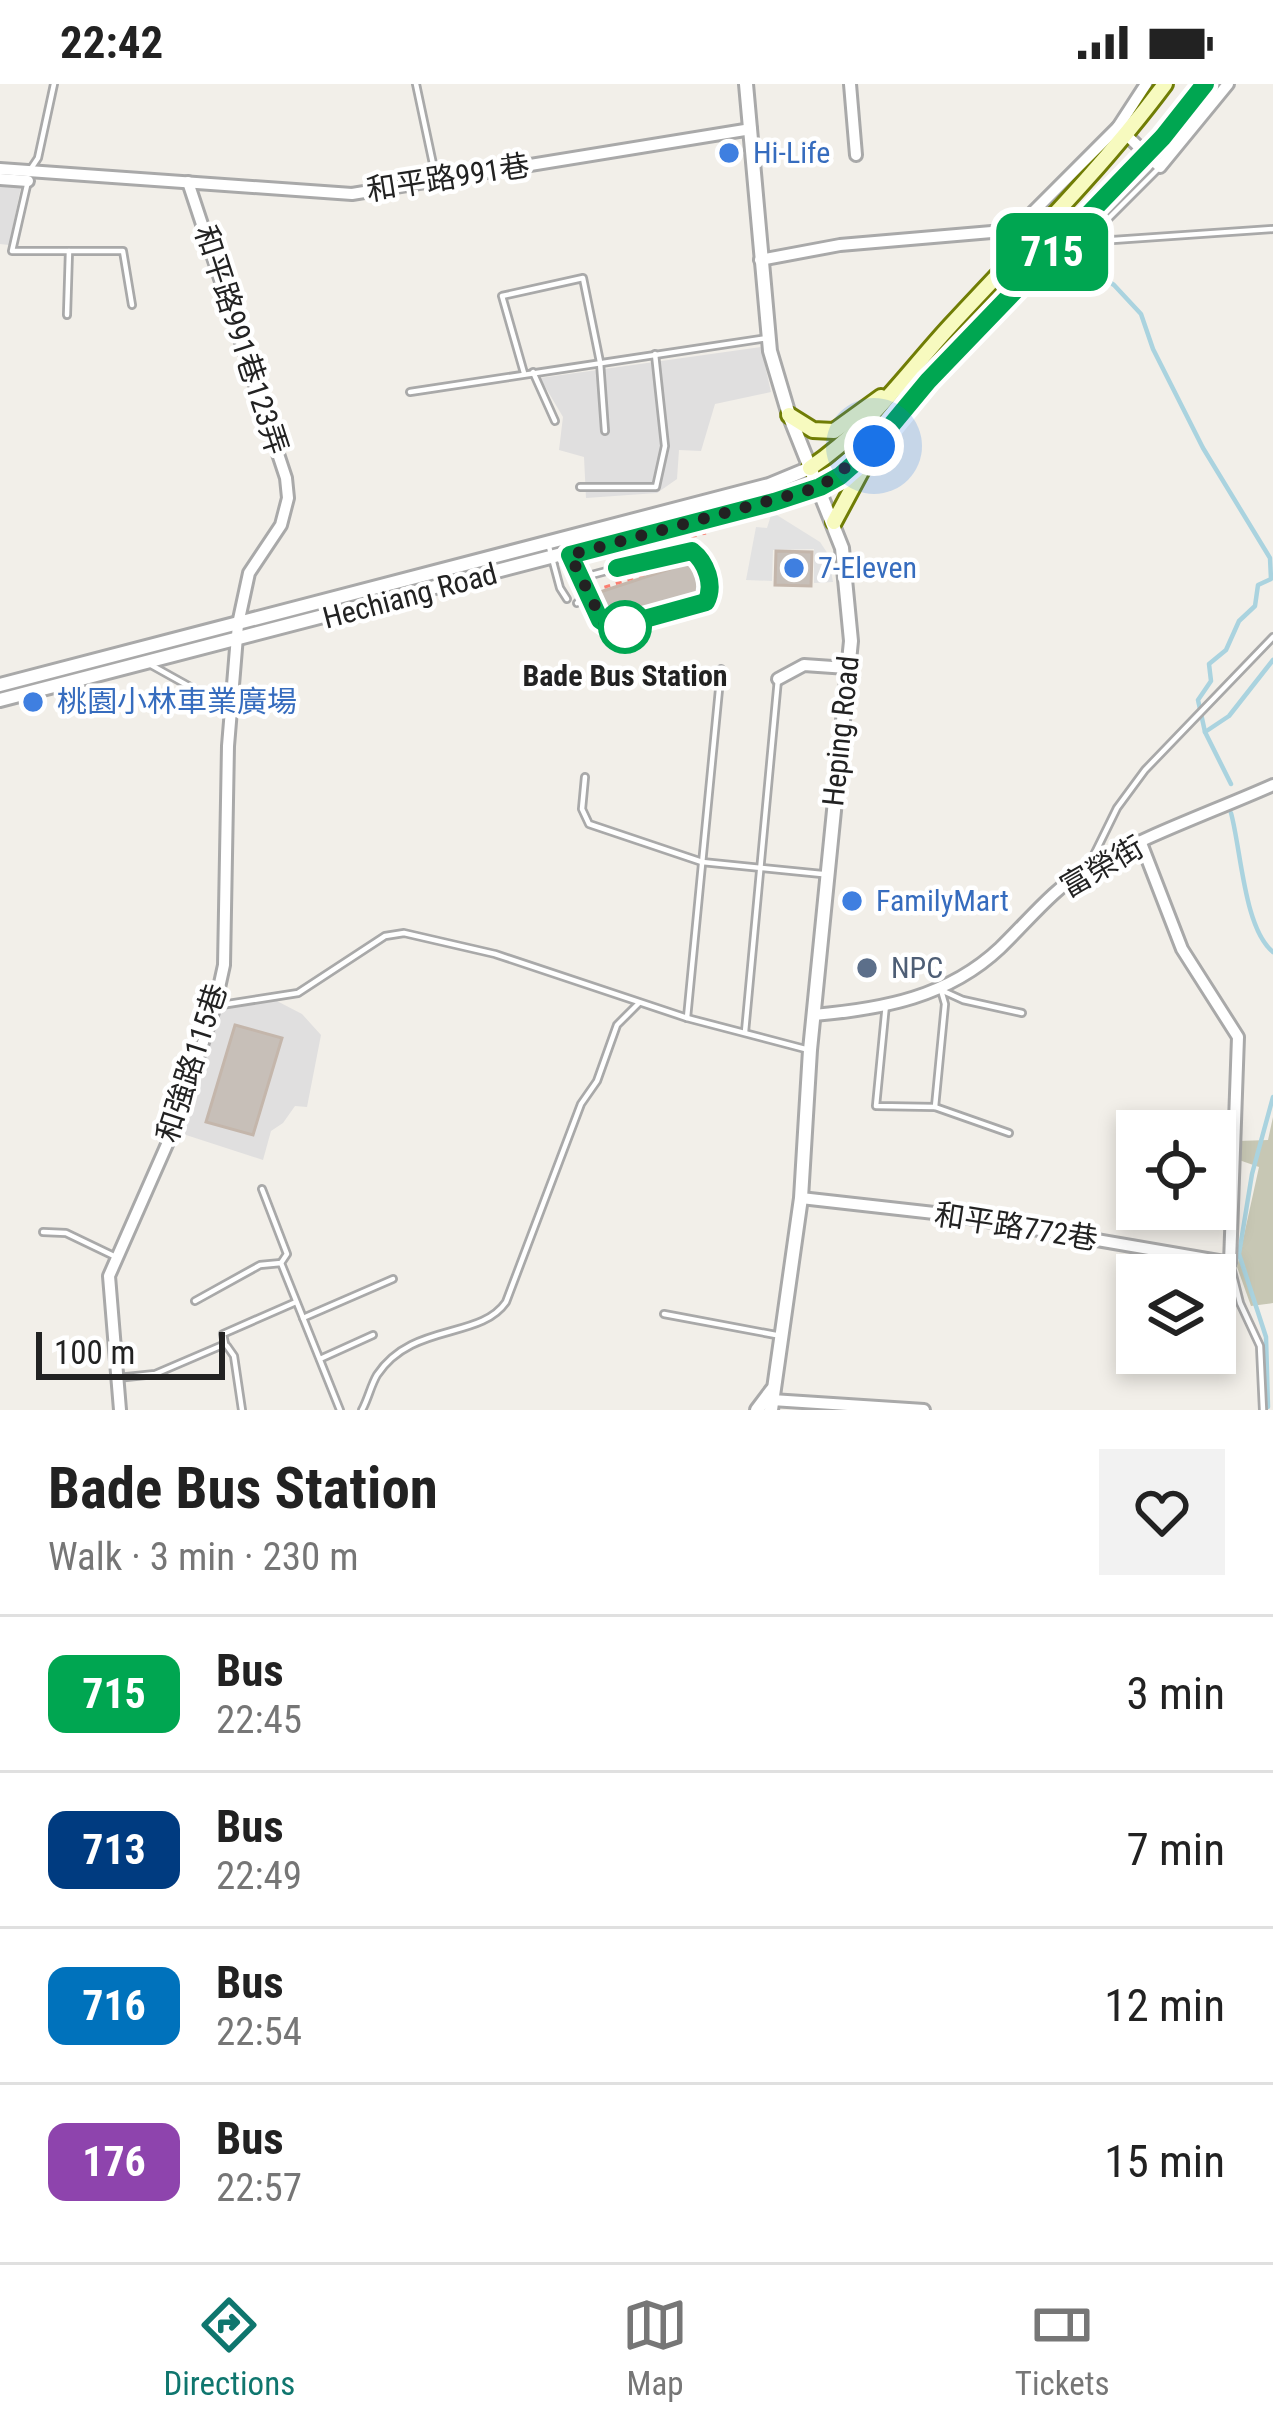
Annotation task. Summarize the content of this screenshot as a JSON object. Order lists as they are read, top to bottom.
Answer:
{
  "streets": {
    "street": [
      "和平路991巷",
      "和平路991巷123弄",
      "Hechiang Road",
      "Heping Road",
      "富榮街",
      "和強路115巷",
      "和平路772巷"
    ]
  },
  "crossings": [
    ["和平路991巷", "和平路991巷123弄"],
    ["和平路991巷", "Heping Road"],
    ["和平路991巷123弄", "Hechiang Road"],
    ["和平路991巷123弄", "和強路115巷"],
    ["Hechiang Road", "Heping Road"],
    ["Hechiang Road", "和強路115巷"],
    ["Heping Road", "富榮街"],
    ["Heping Road", "和平路772巷"]
  ],
  "places": [
    "Hi-Life",
    "7-Eleven",
    "Bade Bus Station",
    "桃園小林車業廣場",
    "FamilyMart",
    "NPC"
  ],
  "lines": ["bus line 715"],
  "scale_bar": "100 m",
  "page": {
    "status": "22:42",
    "on_map": "715",
    "scale": "100 m",
    "heading": ["Bade Bus Station", "Walk · 3 min · 230 m"],
    "list": [
      {
        "mark": "715",
        "name": "Bus",
        "note": "22:45",
        "value": "3 min"
      },
      {
        "mark": "713",
        "name": "Bus",
        "note": "22:49",
        "value": "7 min"
      },
      {
        "mark": "716",
        "name": "Bus",
        "note": "22:54",
        "value": "12 min"
      },
      {
        "mark": "176",
        "name": "Bus",
        "note": "22:57",
        "value": "15 min"
      }
    ],
    "tabs": ["Directions", "Map", "Tickets"]
  }
}
